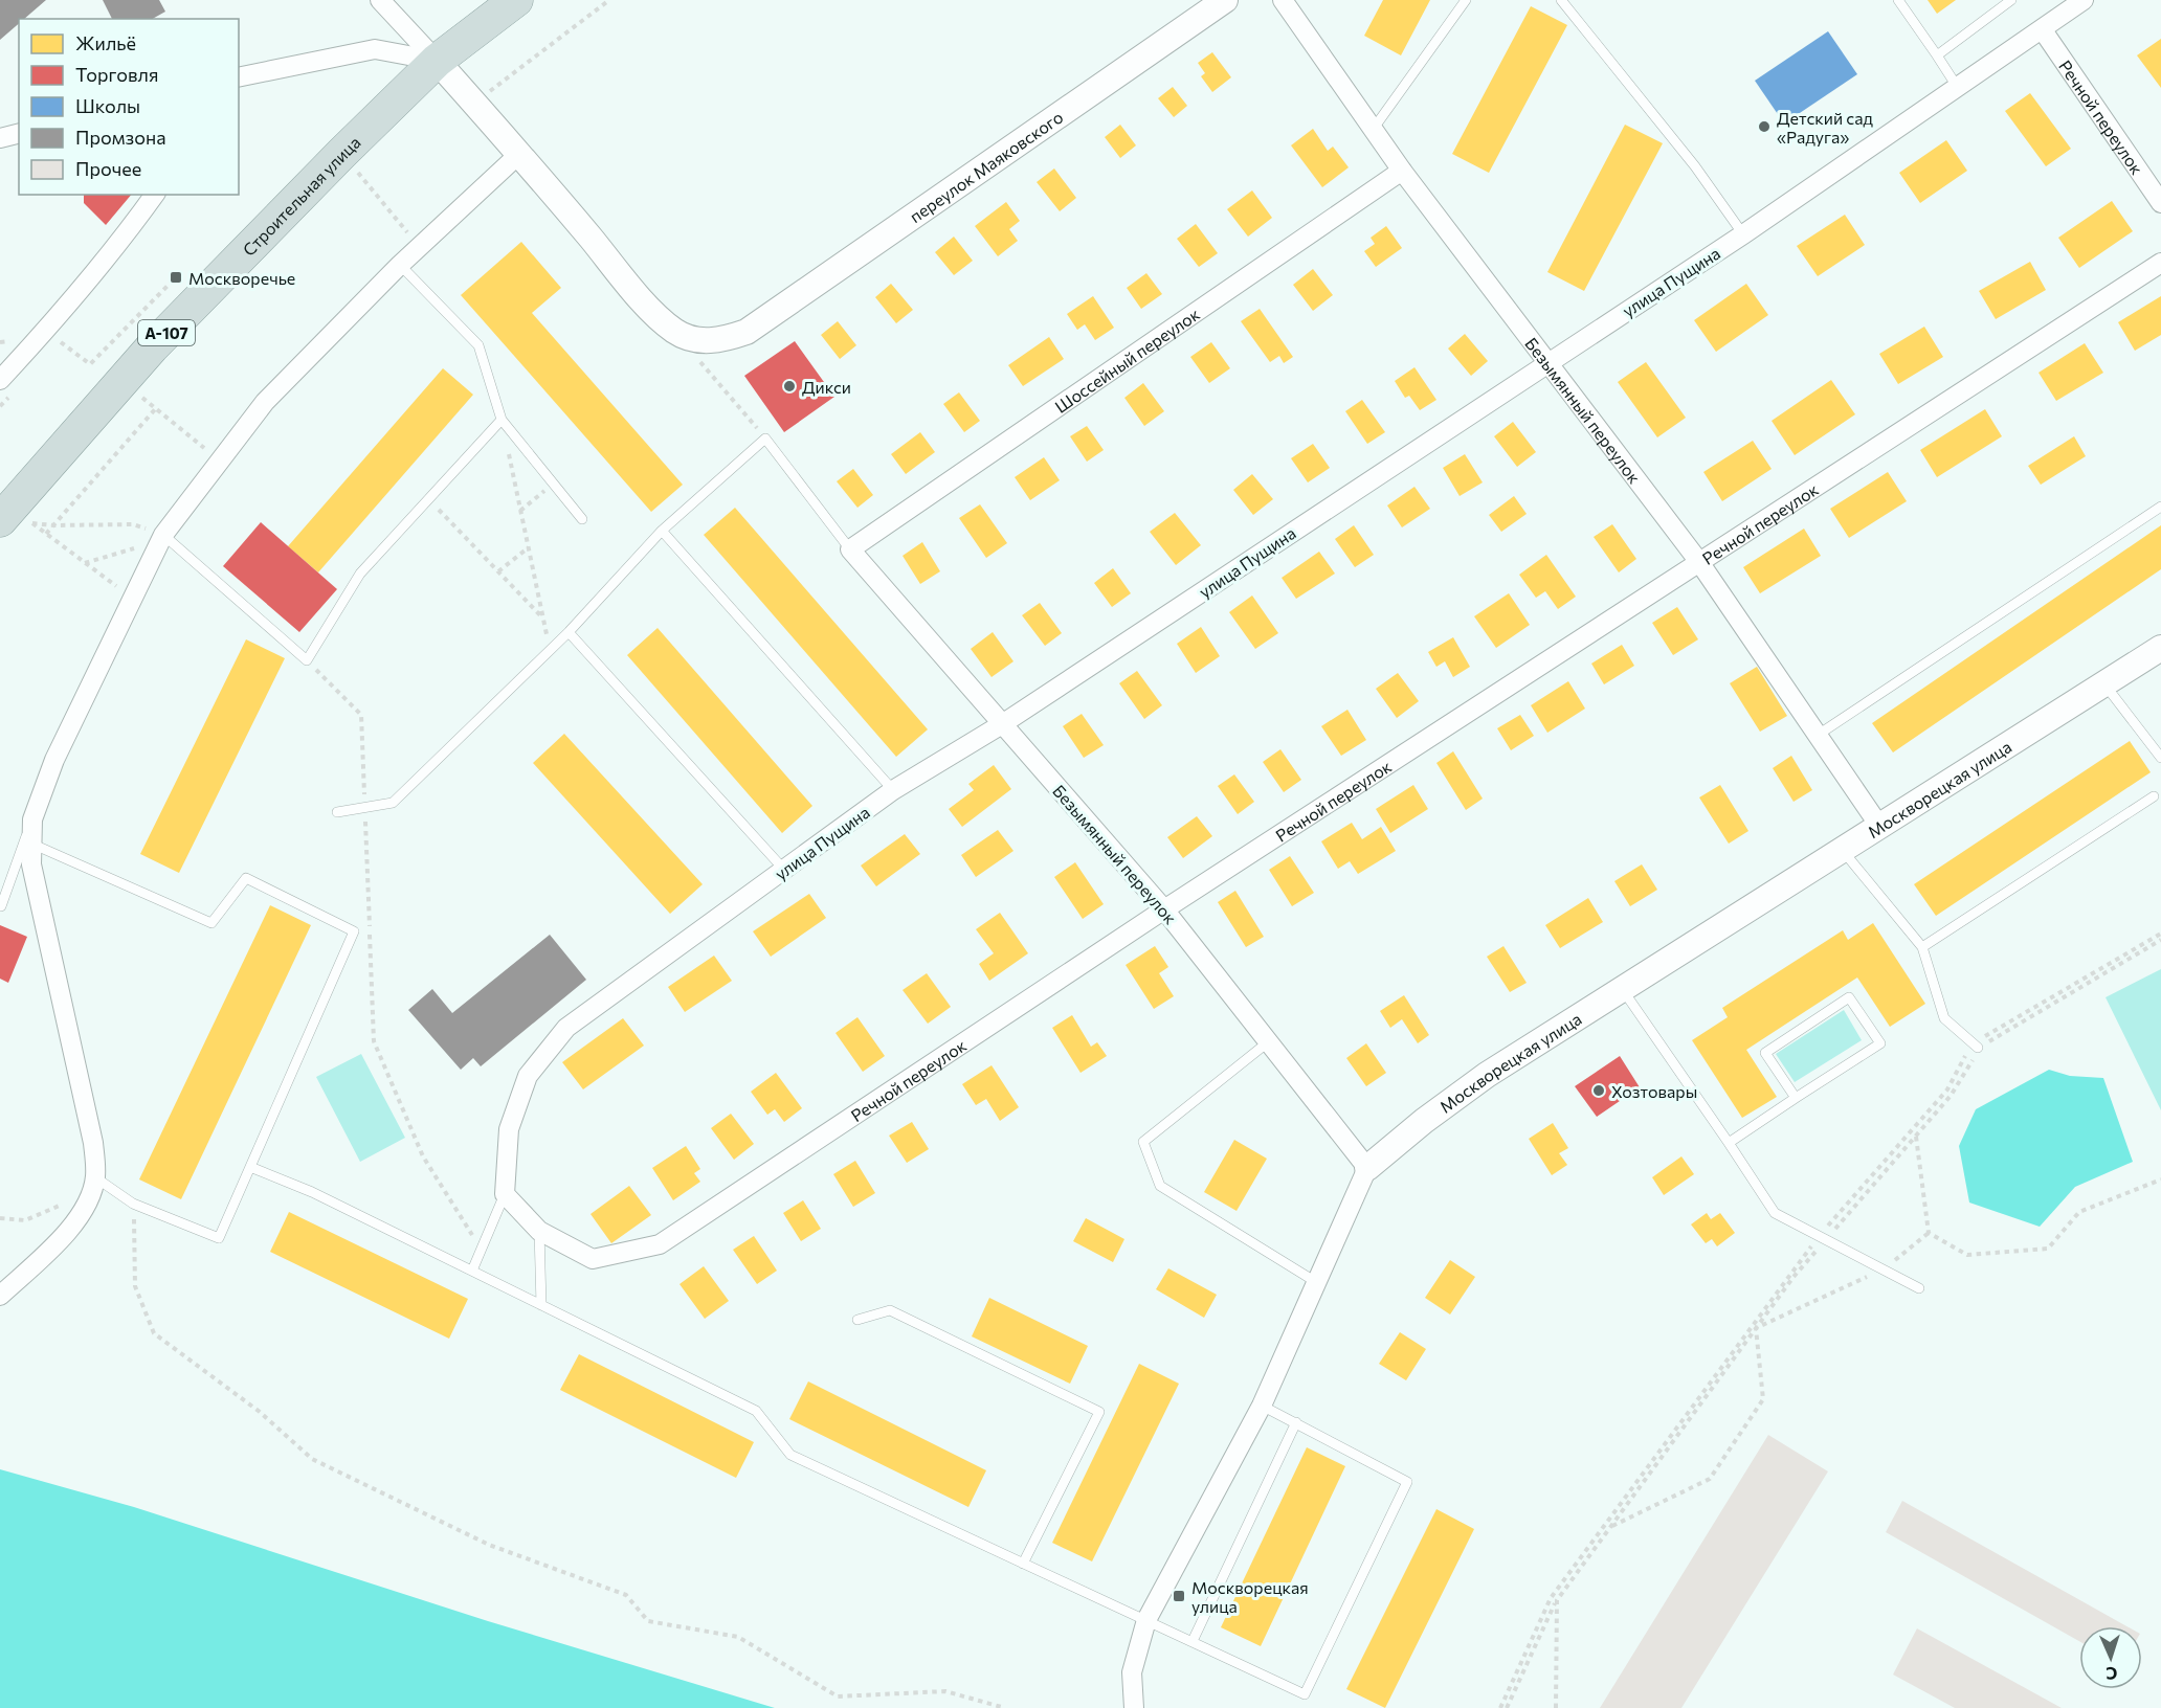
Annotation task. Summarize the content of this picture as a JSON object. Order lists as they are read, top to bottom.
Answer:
{
  "streets": {
    "highway": ["Строительная улица", "А-107"],
    "street": [
      "Речной переулок",
      "переулок Маяковского",
      "улица Пущина",
      "Шоссейный переулок",
      "Безымянный переулок",
      "Москворецкая улица"
    ]
  },
  "crossings": [
    ["Речной переулок", "улица Пущина"],
    ["Речной переулок", "Безымянный переулок"],
    ["улица Пущина", "Безымянный переулок"],
    ["Шоссейный переулок", "Безымянный переулок"],
    ["Безымянный переулок", "Москворецкая улица"]
  ],
  "places": {
    "other": ["Детский сад «Радуга»", "Дикси", "Хозтовары"],
    "transit": ["Москворечье", "Москворецкая улица"]
  },
  "legend": [
    "Жильё",
    "Торговля",
    "Школы",
    "Промзона",
    "Прочее"
  ],
  "north": "bottom"
}
